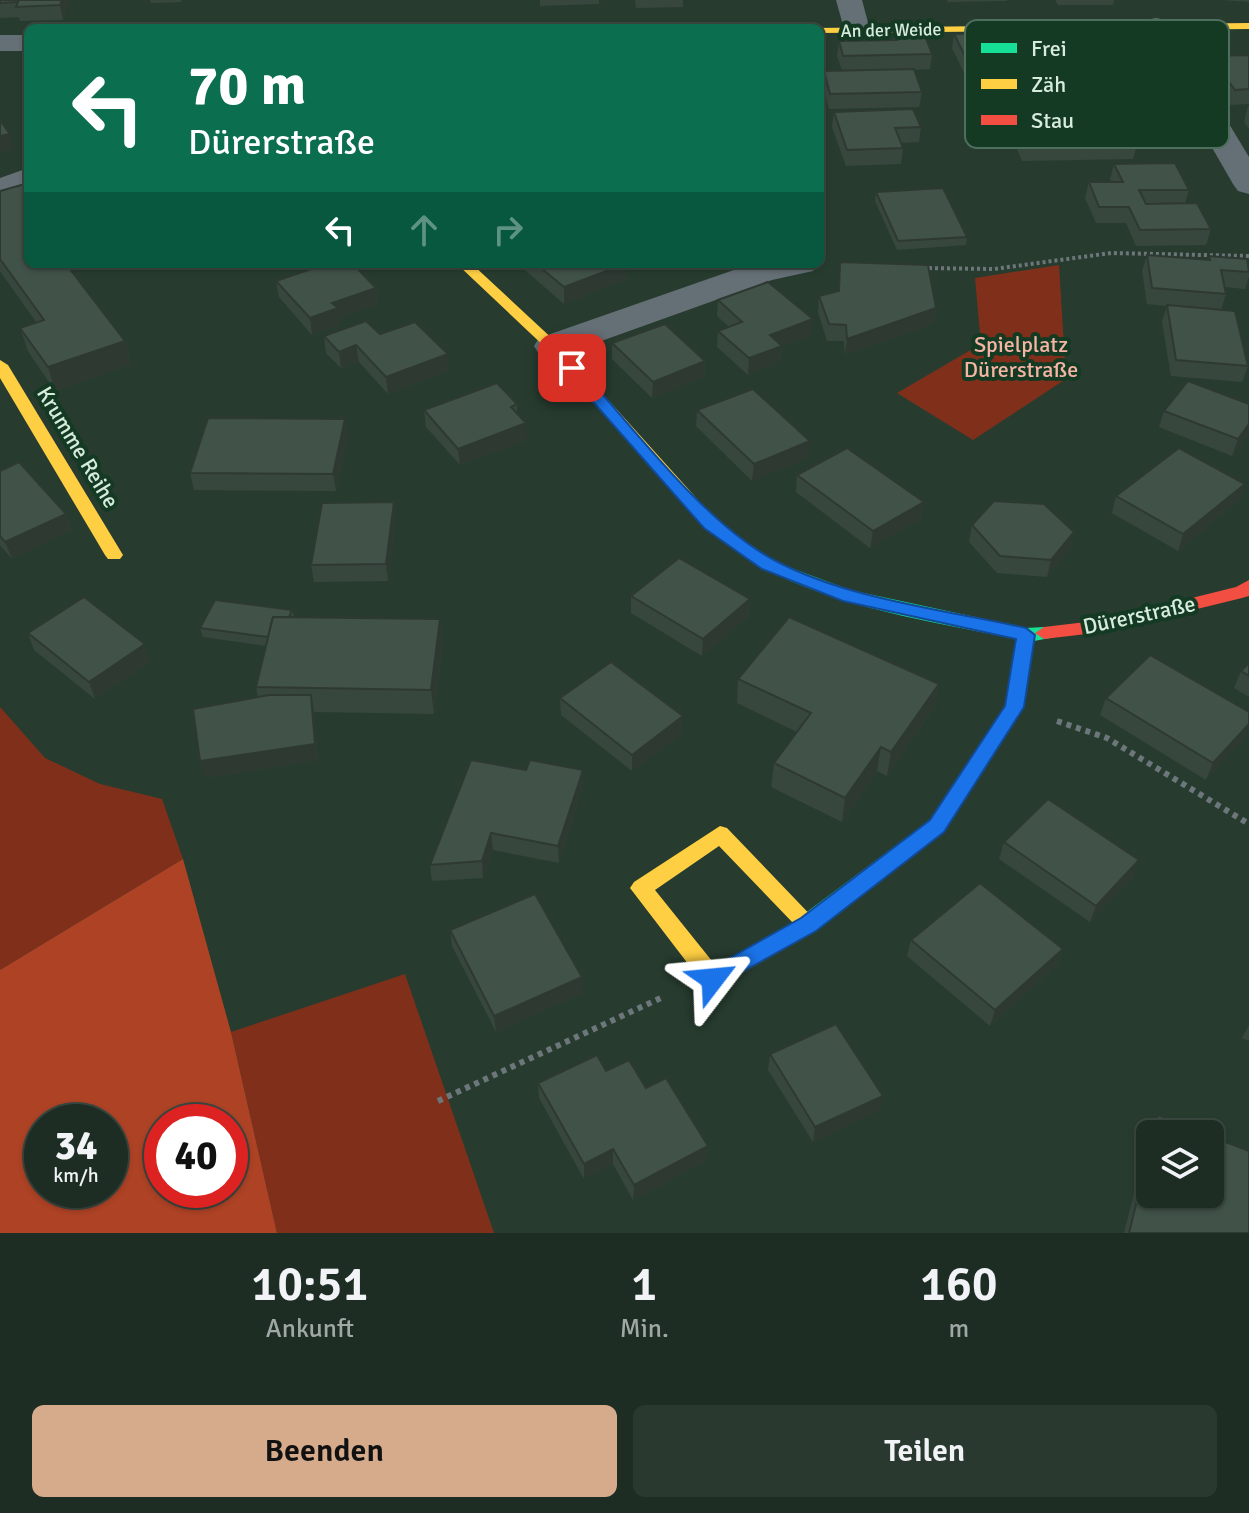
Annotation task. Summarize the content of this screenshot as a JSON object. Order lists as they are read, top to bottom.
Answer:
{
  "streets": {
    "street": ["An der Weide", "Krumme Reihe", "Dürerstraße"]
  },
  "parks": ["Spielplatz Dürerstraße"],
  "legend": ["Frei", "Zäh", "Stau"],
  "page": {
    "turn": ["70 m", "Dürerstraße"],
    "speed": "34 km/h",
    "limit": "40",
    "eta": [
      "10:51",
      "Ankunft",
      "1",
      "Min.",
      "160",
      "m"
    ],
    "buttons": ["Beenden", "Teilen"]
  }
}
